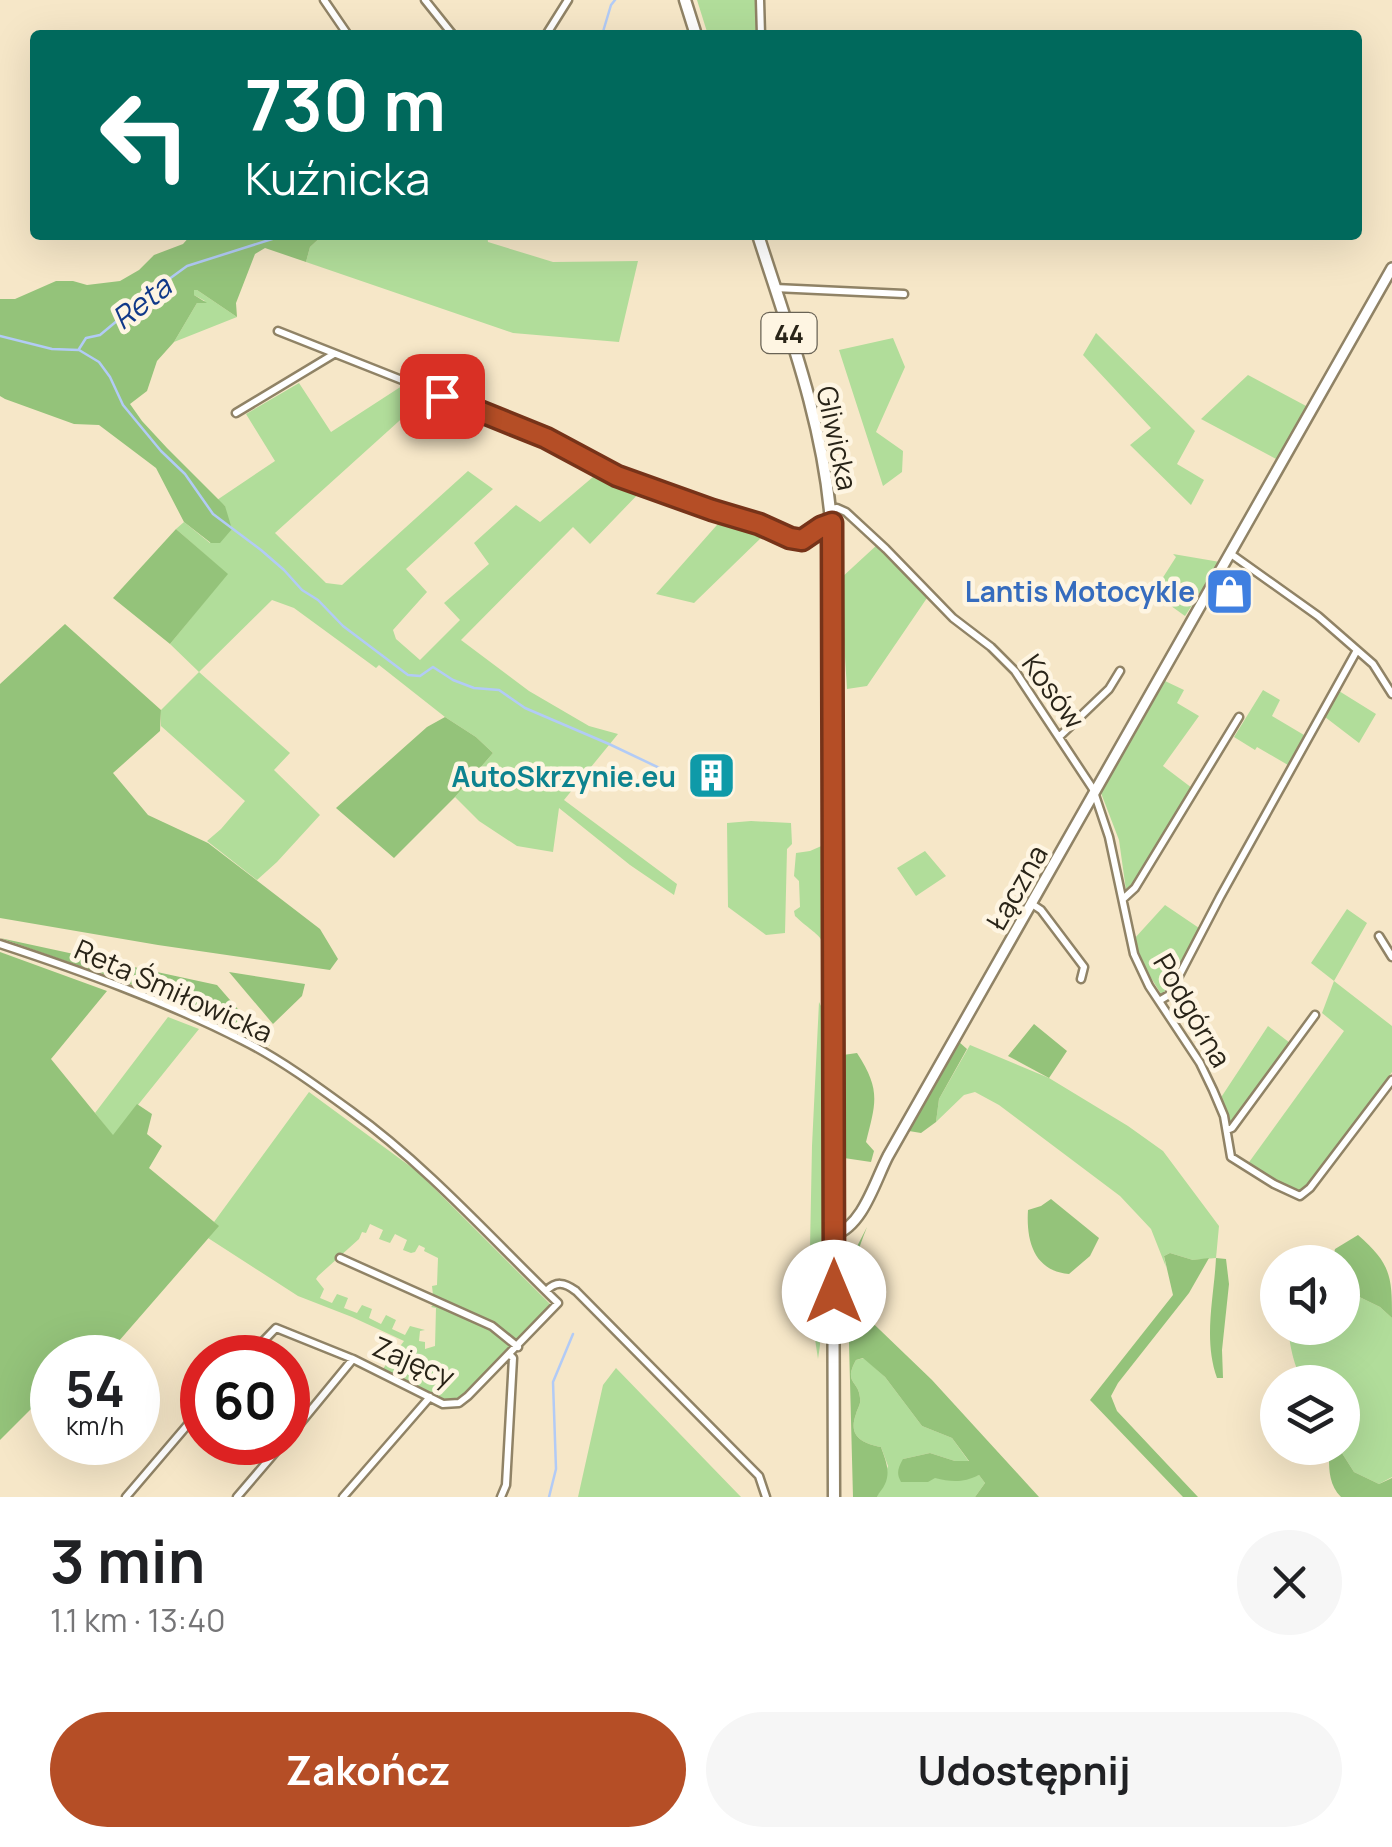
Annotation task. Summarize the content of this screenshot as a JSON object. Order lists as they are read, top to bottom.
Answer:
{
  "streets": {
    "main road": ["44", "Gliwicka"],
    "street": [
      "Kosów",
      "Łączna",
      "Reta Śmiłowicka",
      "Podgórna",
      "Zajęcy"
    ]
  },
  "crossings": [
    ["Gliwicka", "Kosów"],
    ["Gliwicka", "Łączna"],
    ["Kosów", "Łączna"],
    ["Kosów", "Podgórna"],
    ["Łączna", "Podgórna"],
    ["Reta Śmiłowicka", "Zajęcy"]
  ],
  "water": ["Reta"],
  "places": {
    "shop": ["Lantis Motocykle"],
    "building": ["AutoSkrzynie.eu"]
  },
  "page": {
    "turn": ["730 m", "Kuźnicka"],
    "speed": "54 km/h",
    "limit": "60",
    "heading": ["3 min", "1.1 km · 13:40"],
    "buttons": ["Zakończ", "Udostępnij"]
  }
}
